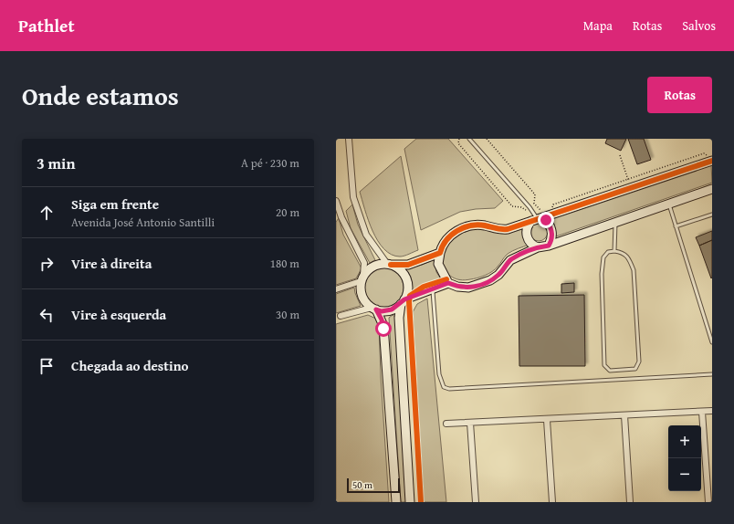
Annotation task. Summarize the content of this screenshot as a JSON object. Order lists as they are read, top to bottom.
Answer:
{
  "scale_bar": "50 m",
  "page": {
    "header": "Pathlet",
    "nav": ["Mapa", "Rotas", "Salvos"],
    "title": "Onde estamos",
    "buttons": "Rotas",
    "heading": ["3 min", "A pé · 230 m"],
    "list": [
      ["Siga em frente", "Avenida José Antonio Santilli", "20 m"],
      ["Vire à direita", "180 m"],
      ["Vire à esquerda", "30 m"],
      "Chegada ao destino"
    ],
    "map_buttons": ["+", "−"],
    "scale": "50 m"
  }
}
